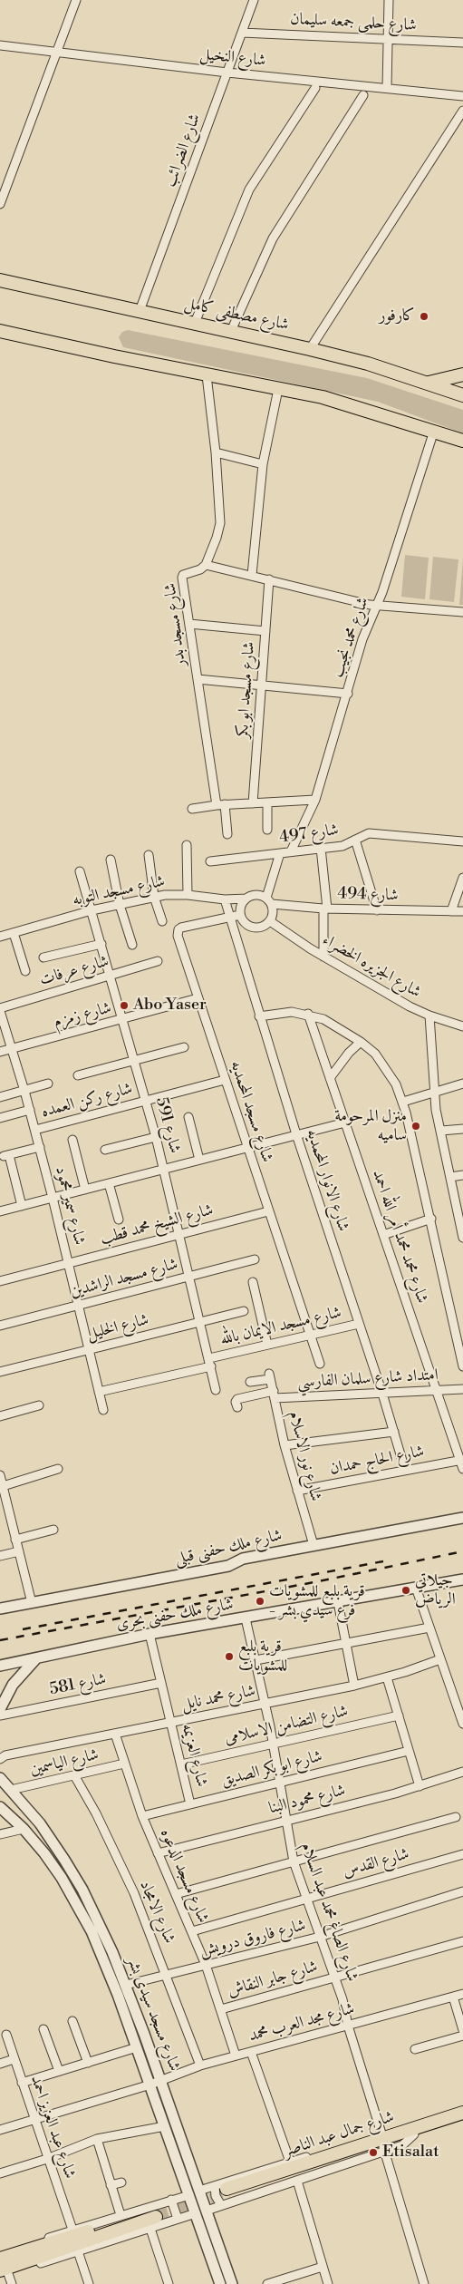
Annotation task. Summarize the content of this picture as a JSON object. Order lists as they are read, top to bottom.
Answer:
{
  "streets": {
    "main road": ["شارع مصطفى كامل", "شارع جمال عبد الناصر"],
    "street": [
      "شارع حلمى جمعه سليمان",
      "شارع النخيل",
      "شارع الضرائب",
      "شارع مسجد بدر",
      "شارع محمد نجيب",
      "شارع مسجد ابو بكر",
      "شارع 497",
      "شارع مسجد التوبه",
      "شارع 494",
      "شارع الجزيره الخضراء",
      "شارع عرفات",
      "شارع زمزم",
      "شارع ركن العمده",
      "شارع مسجد المحمديه",
      "شارع 591",
      "شارع الانوار المحمديه",
      "شارع سمير محمود",
      "شارع الشيخ محمد قطب",
      "شارع محمد محمد أمر الله احمد",
      "شارع مسجد الراشدين",
      "شارع مسجد الايمان بالله",
      "شارع الخليل",
      "امتداد شارع سلمان الفارسي",
      "شارع نور الاسلام",
      "شارع الحاج حمدان",
      "شارع ملك حفنى قبلى",
      "شارع ملك حفنى بحرى",
      "شارع 581",
      "شارع محمد نايل",
      "شارع التضامن الاسلامى",
      "شارع العزيمه",
      "شارع الياسمين",
      "شارع ابو بكر الصديق",
      "شارع محمود البنا",
      "شارع القدس",
      "شارع مسجد الدعوه",
      "شارع الامجاد",
      "شارع الصاغ محمد عبد السلام",
      "شارع فاروق درويش",
      "شارع جابر النقاش",
      "شارع مسجد سيدى بشر",
      "شارع مجد العرب محمد",
      "شارع عبد العزيز احمد"
    ]
  },
  "crossings": [
    ["شارع حلمى جمعه سليمان", "شارع الضرائب"],
    ["شارع النخيل", "شارع الضرائب"],
    ["شارع الضرائب", "شارع مصطفى كامل"],
    ["شارع محمد نجيب", "شارع 497"],
    ["شارع مسجد التوبه", "شارع 494"],
    ["شارع مسجد التوبه", "شارع الجزيره الخضراء"],
    ["شارع مسجد التوبه", "شارع مسجد المحمديه"],
    ["شارع مسجد التوبه", "شارع 591"],
    ["شارع مسجد التوبه", "شارع الانوار المحمديه"],
    ["شارع 494", "شارع الجزيره الخضراء"],
    ["شارع 494", "شارع مسجد المحمديه"],
    ["شارع الجزيره الخضراء", "شارع مسجد المحمديه"],
    ["شارع عرفات", "شارع 591"],
    ["شارع عرفات", "شارع سمير محمود"],
    ["شارع زمزم", "شارع مسجد المحمديه"],
    ["شارع زمزم", "شارع 591"],
    ["شارع زمزم", "شارع سمير محمود"],
    ["شارع ركن العمده", "شارع مسجد المحمديه"],
    ["شارع ركن العمده", "شارع 591"],
    ["شارع ركن العمده", "شارع سمير محمود"],
    ["شارع مسجد المحمديه", "شارع الانوار المحمديه"],
    ["شارع مسجد المحمديه", "شارع الشيخ محمد قطب"],
    ["شارع مسجد المحمديه", "شارع مسجد الايمان بالله"],
    ["شارع 591", "شارع الشيخ محمد قطب"],
    ["شارع 591", "شارع مسجد الراشدين"],
    ["شارع 591", "شارع مسجد الايمان بالله"],
    ["شارع 591", "شارع الخليل"],
    ["شارع الانوار المحمديه", "شارع مسجد الايمان بالله"],
    ["شارع الانوار المحمديه", "امتداد شارع سلمان الفارسي"],
    ["شارع الانوار المحمديه", "شارع الحاج حمدان"],
    ["شارع سمير محمود", "شارع الشيخ محمد قطب"],
    ["شارع سمير محمود", "شارع مسجد الراشدين"],
    ["شارع سمير محمود", "شارع الخليل"],
    ["شارع محمد محمد أمر الله احمد", "امتداد شارع سلمان الفارسي"],
    ["شارع محمد محمد أمر الله احمد", "شارع الحاج حمدان"],
    ["امتداد شارع سلمان الفارسي", "شارع نور الاسلام"],
    ["شارع نور الاسلام", "شارع الحاج حمدان"],
    ["شارع نور الاسلام", "شارع ملك حفنى قبلى"],
    ["شارع ملك حفنى بحرى", "شارع العزيمه"],
    ["شارع ملك حفنى بحرى", "شارع الصاغ محمد عبد السلام"],
    ["شارع 581", "شارع العزيمه"],
    ["شارع محمد نايل", "شارع العزيمه"],
    ["شارع محمد نايل", "شارع مسجد الدعوه"],
    ["شارع محمد نايل", "شارع الصاغ محمد عبد السلام"],
    ["شارع التضامن الاسلامى", "شارع العزيمه"],
    ["شارع التضامن الاسلامى", "شارع الصاغ محمد عبد السلام"],
    ["شارع العزيمه", "شارع ابو بكر الصديق"],
    ["شارع الياسمين", "شارع مسجد الدعوه"],
    ["شارع الياسمين", "شارع الامجاد"],
    ["شارع الياسمين", "شارع مسجد سيدى بشر"],
    ["شارع ابو بكر الصديق", "شارع مسجد الدعوه"],
    ["شارع ابو بكر الصديق", "شارع الصاغ محمد عبد السلام"],
    ["شارع محمود البنا", "شارع مسجد الدعوه"],
    ["شارع محمود البنا", "شارع الصاغ محمد عبد السلام"],
    ["شارع القدس", "شارع مسجد الدعوه"],
    ["شارع القدس", "شارع الصاغ محمد عبد السلام"],
    ["شارع مسجد الدعوه", "شارع فاروق درويش"],
    ["شارع مسجد الدعوه", "شارع جابر النقاش"],
    ["شارع مسجد الدعوه", "شارع مجد العرب محمد"],
    ["شارع الامجاد", "شارع فاروق درويش"],
    ["شارع الامجاد", "شارع مجد العرب محمد"],
    ["شارع الصاغ محمد عبد السلام", "شارع فاروق درويش"],
    ["شارع الصاغ محمد عبد السلام", "شارع جابر النقاش"],
    ["شارع الصاغ محمد عبد السلام", "شارع مجد العرب محمد"],
    ["شارع الصاغ محمد عبد السلام", "شارع جمال عبد الناصر"],
    ["شارع فاروق درويش", "شارع مسجد سيدى بشر"],
    ["شارع مسجد سيدى بشر", "شارع مجد العرب محمد"],
    ["شارع مجد العرب محمد", "شارع عبد العزيز احمد"]
  ],
  "places": [
    "كارفور",
    "Abo Yaser",
    "منزل المرحومة ساميه",
    "جيلاتي الرياض",
    "قرية بلبع للمشويات - فرع سيدي بشر",
    "قرية بلبع للمشويات",
    "Etisalat"
  ]
}
